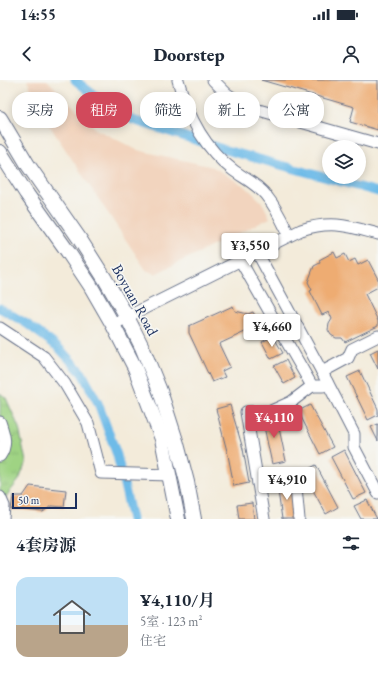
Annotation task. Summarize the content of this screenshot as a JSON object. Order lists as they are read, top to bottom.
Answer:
{
  "streets": {
    "main road": ["Boyuan Road"]
  },
  "scale_bar": "50 m",
  "page": {
    "status": "14:55",
    "header": "Doorstep",
    "chip": [
      "买房",
      "租房",
      "筛选",
      "新上",
      "公寓"
    ],
    "price": [
      "¥3,550",
      "¥4,660",
      "¥4,110",
      "¥4,910"
    ],
    "scale": "50 m",
    "heading": "4套房源",
    "list": [
      {
        "name": "¥4,110/月",
        "note": "5室 · 123 m² · 住宅"
      }
    ]
  }
}
